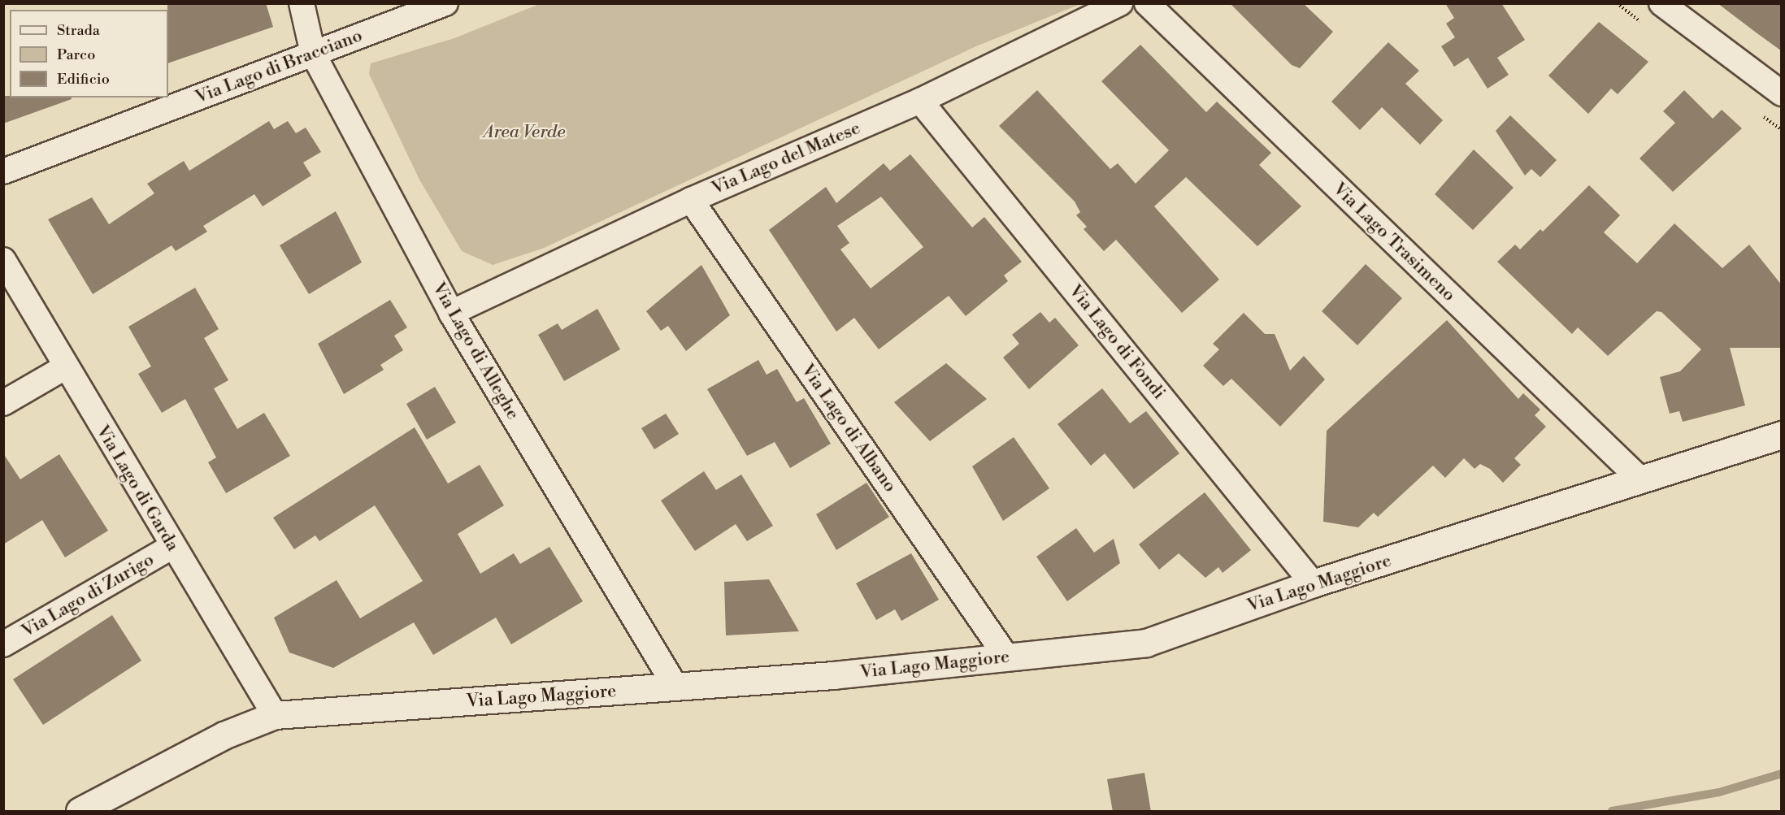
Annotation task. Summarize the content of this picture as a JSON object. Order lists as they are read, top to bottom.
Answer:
{
  "streets": {
    "street": [
      "Via Lago di Bracciano",
      "Via Lago del Matese",
      "Via Lago Trasimeno",
      "Via Lago di Fondi",
      "Via Lago di Alleghe",
      "Via Lago di Albano",
      "Via Lago di Garda",
      "Via Lago Maggiore",
      "Via Lago di Zurigo"
    ]
  },
  "crossings": [
    ["Via Lago di Bracciano", "Via Lago di Alleghe"],
    ["Via Lago del Matese", "Via Lago di Fondi"],
    ["Via Lago del Matese", "Via Lago di Alleghe"],
    ["Via Lago del Matese", "Via Lago di Albano"],
    ["Via Lago Trasimeno", "Via Lago Maggiore"],
    ["Via Lago di Fondi", "Via Lago Maggiore"],
    ["Via Lago di Alleghe", "Via Lago Maggiore"],
    ["Via Lago di Albano", "Via Lago Maggiore"],
    ["Via Lago di Garda", "Via Lago Maggiore"],
    ["Via Lago di Garda", "Via Lago di Zurigo"]
  ],
  "parks": ["Area Verde"],
  "legend": ["Strada", "Parco", "Edificio"]
}
